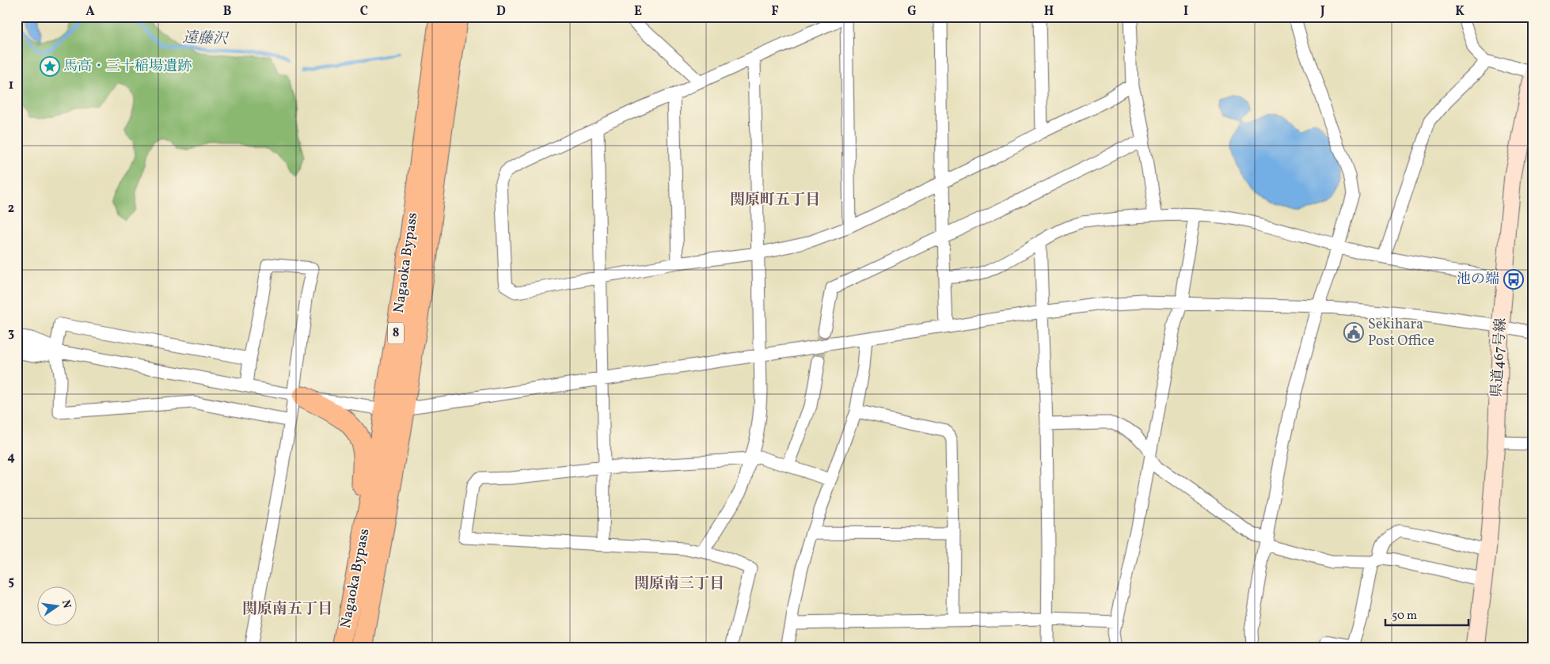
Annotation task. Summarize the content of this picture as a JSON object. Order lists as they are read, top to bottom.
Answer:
{
  "streets": {
    "highway": ["Nagaoka Bypass", "8"],
    "main road": ["県道467号線"]
  },
  "districts": ["関原町五丁目", "関原南三丁目", "関原南五丁目"],
  "water": ["遠藤沢"],
  "places": {
    "place": ["馬高・三十稲場遺跡"],
    "bus stop": ["池の端"],
    "public building": ["Sekihara Post Office"]
  },
  "scale_bar": "50 m",
  "north": "right",
  "grid": {
    "columns": [
      "A",
      "B",
      "C",
      "D",
      "E",
      "F",
      "G",
      "H",
      "I",
      "J",
      "K"
    ],
    "rows": [
      "1",
      "2",
      "3",
      "4",
      "5"
    ]
  }
}
